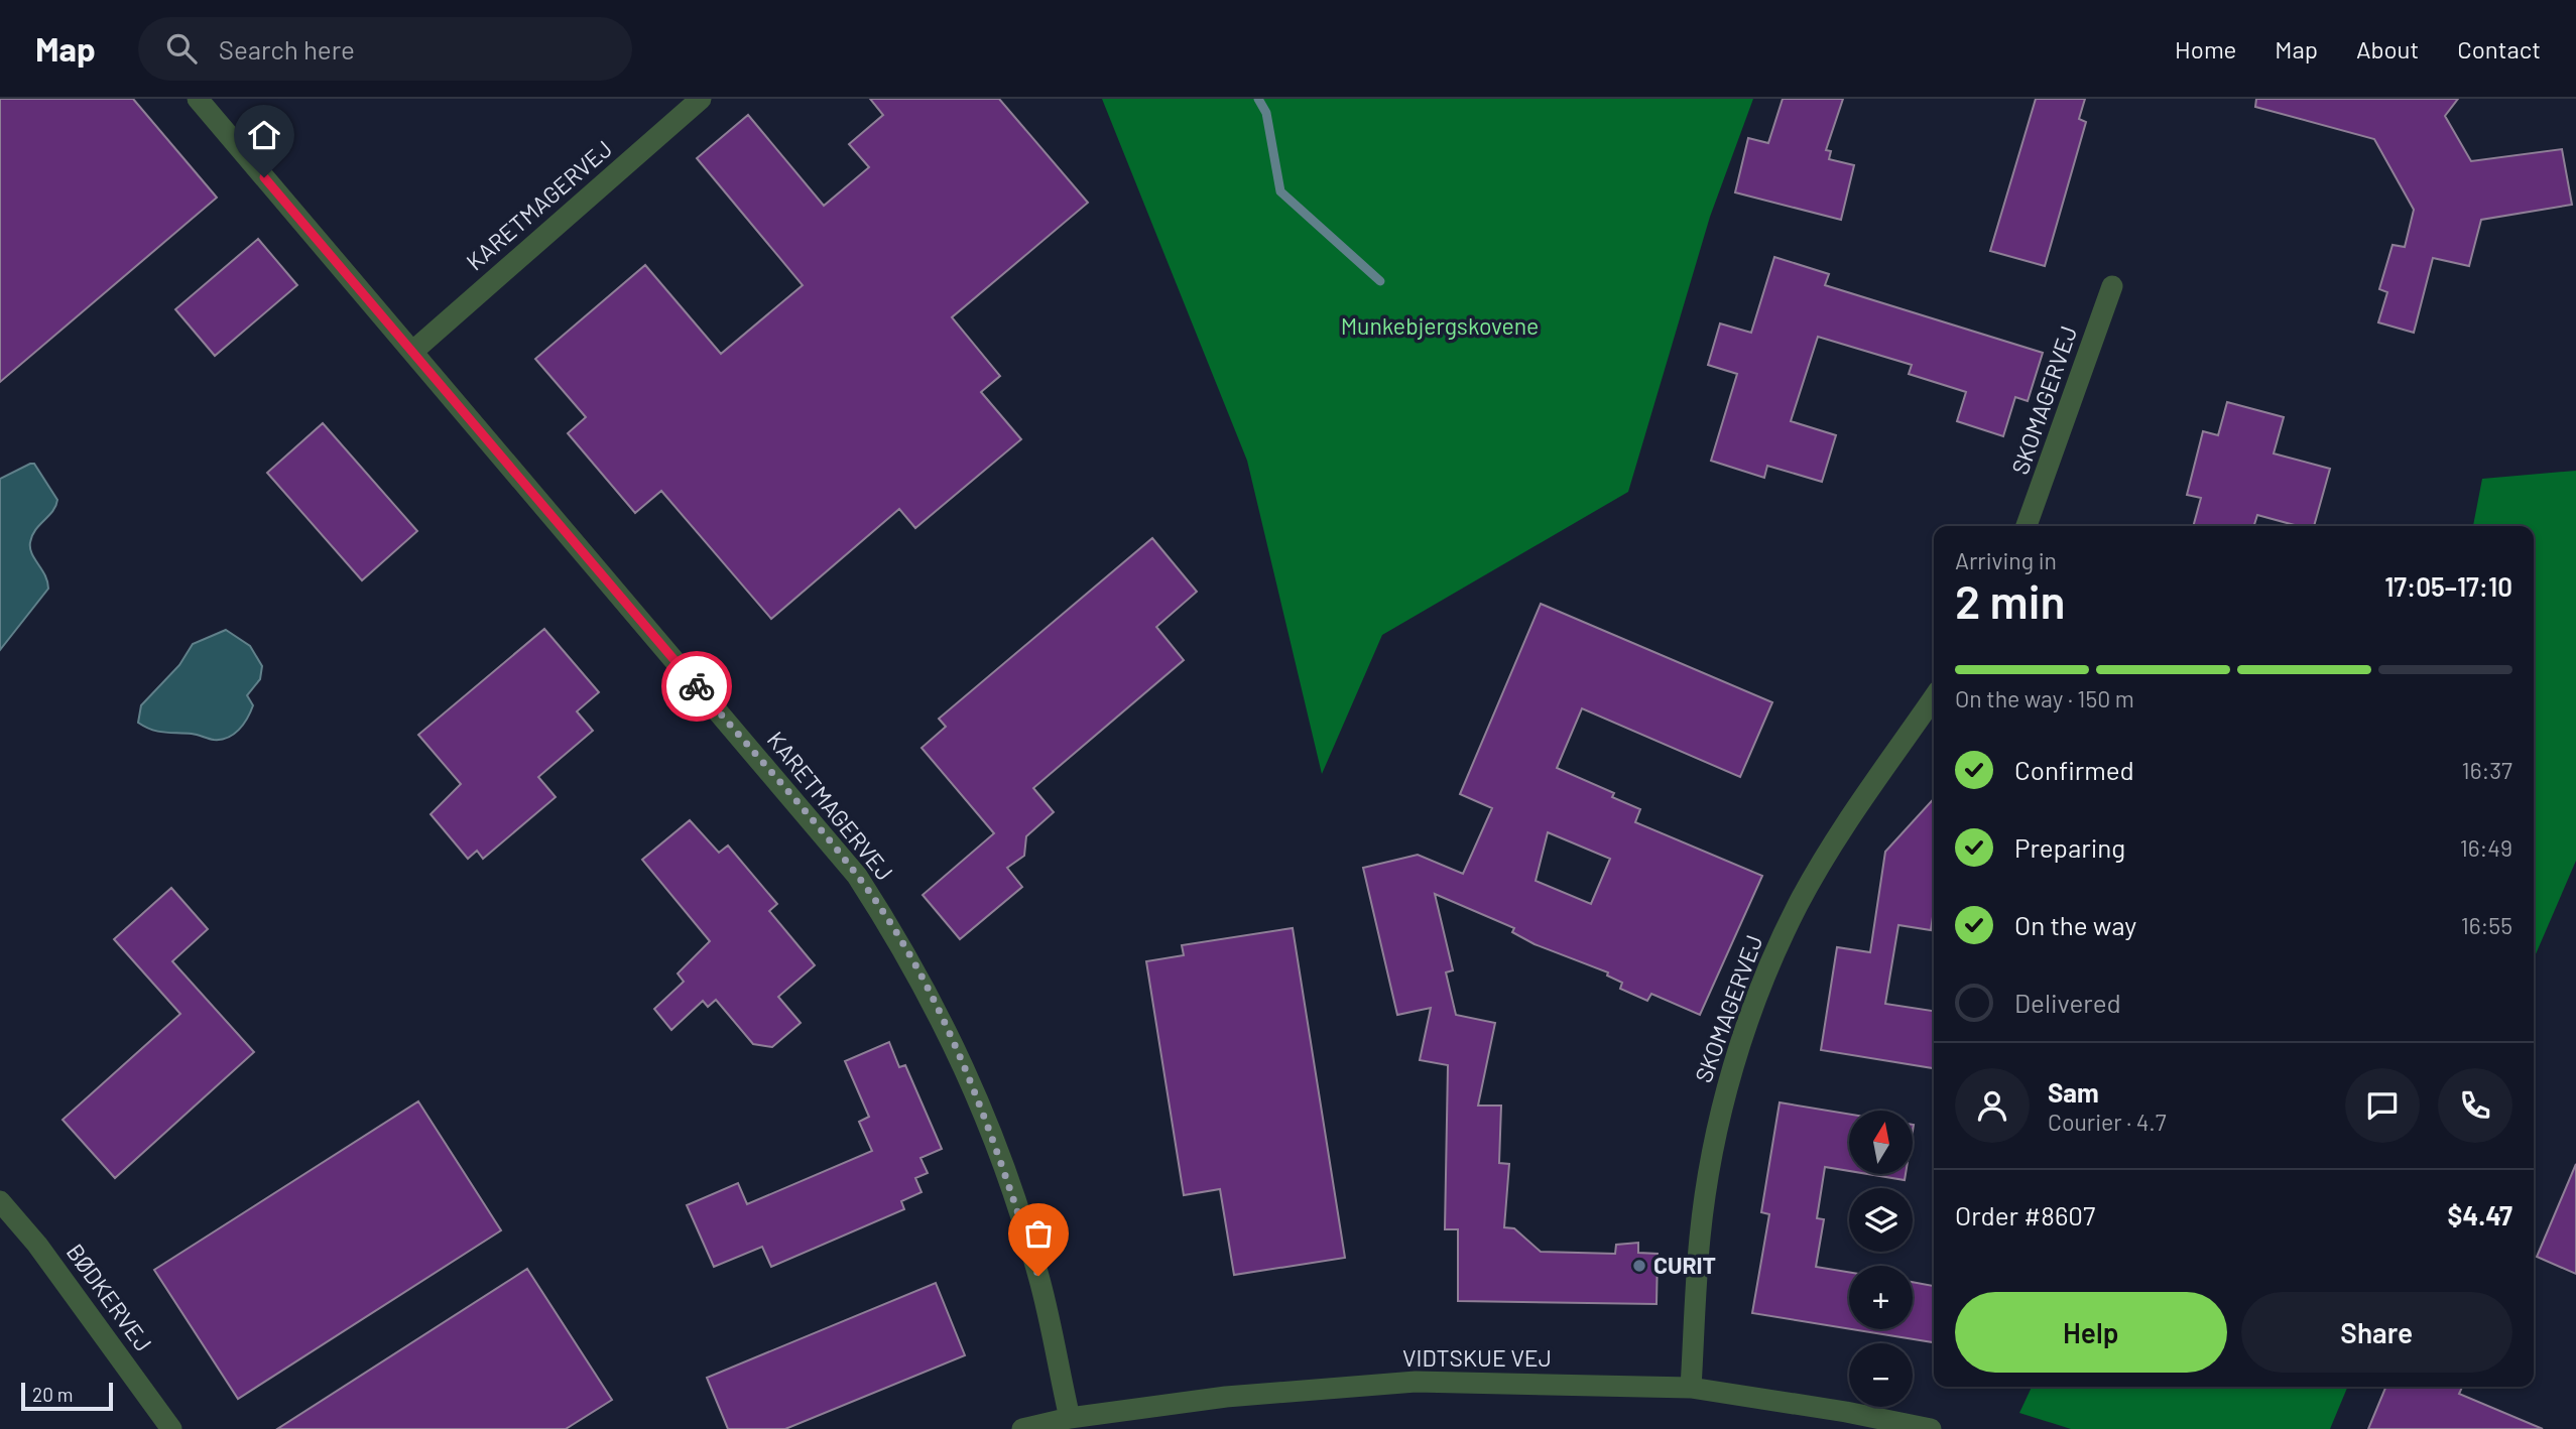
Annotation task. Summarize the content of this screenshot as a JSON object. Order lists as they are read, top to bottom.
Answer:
{
  "streets": {
    "street": [
      "KARETMAGERVEJ",
      "SKOMAGERVEJ",
      "BØDKERVEJ",
      "VIDTSKUE VEJ"
    ]
  },
  "crossings": [
    ["KARETMAGERVEJ", "VIDTSKUE VEJ"],
    ["SKOMAGERVEJ", "VIDTSKUE VEJ"]
  ],
  "parks": ["Munkebjergskovene"],
  "places": ["CURIT"],
  "scale_bar": "20 m",
  "north": "top",
  "page": {
    "header": "Map",
    "search": "Search here",
    "nav": [
      "Home",
      "Map",
      "About",
      "Contact"
    ],
    "heading": ["2 min", "Arriving in", "17:05–17:10"],
    "panel": [
      "Sam",
      "Courier · 4.7",
      "Order #8607",
      "$4.47"
    ],
    "bar": "On the way · 150 m",
    "list": [
      ["Confirmed", "16:37"],
      ["Preparing", "16:49"],
      ["On the way", "16:55"],
      "Delivered"
    ],
    "map_buttons": ["+", "−"],
    "buttons": ["Help", "Share"],
    "scale": "20 m"
  }
}
